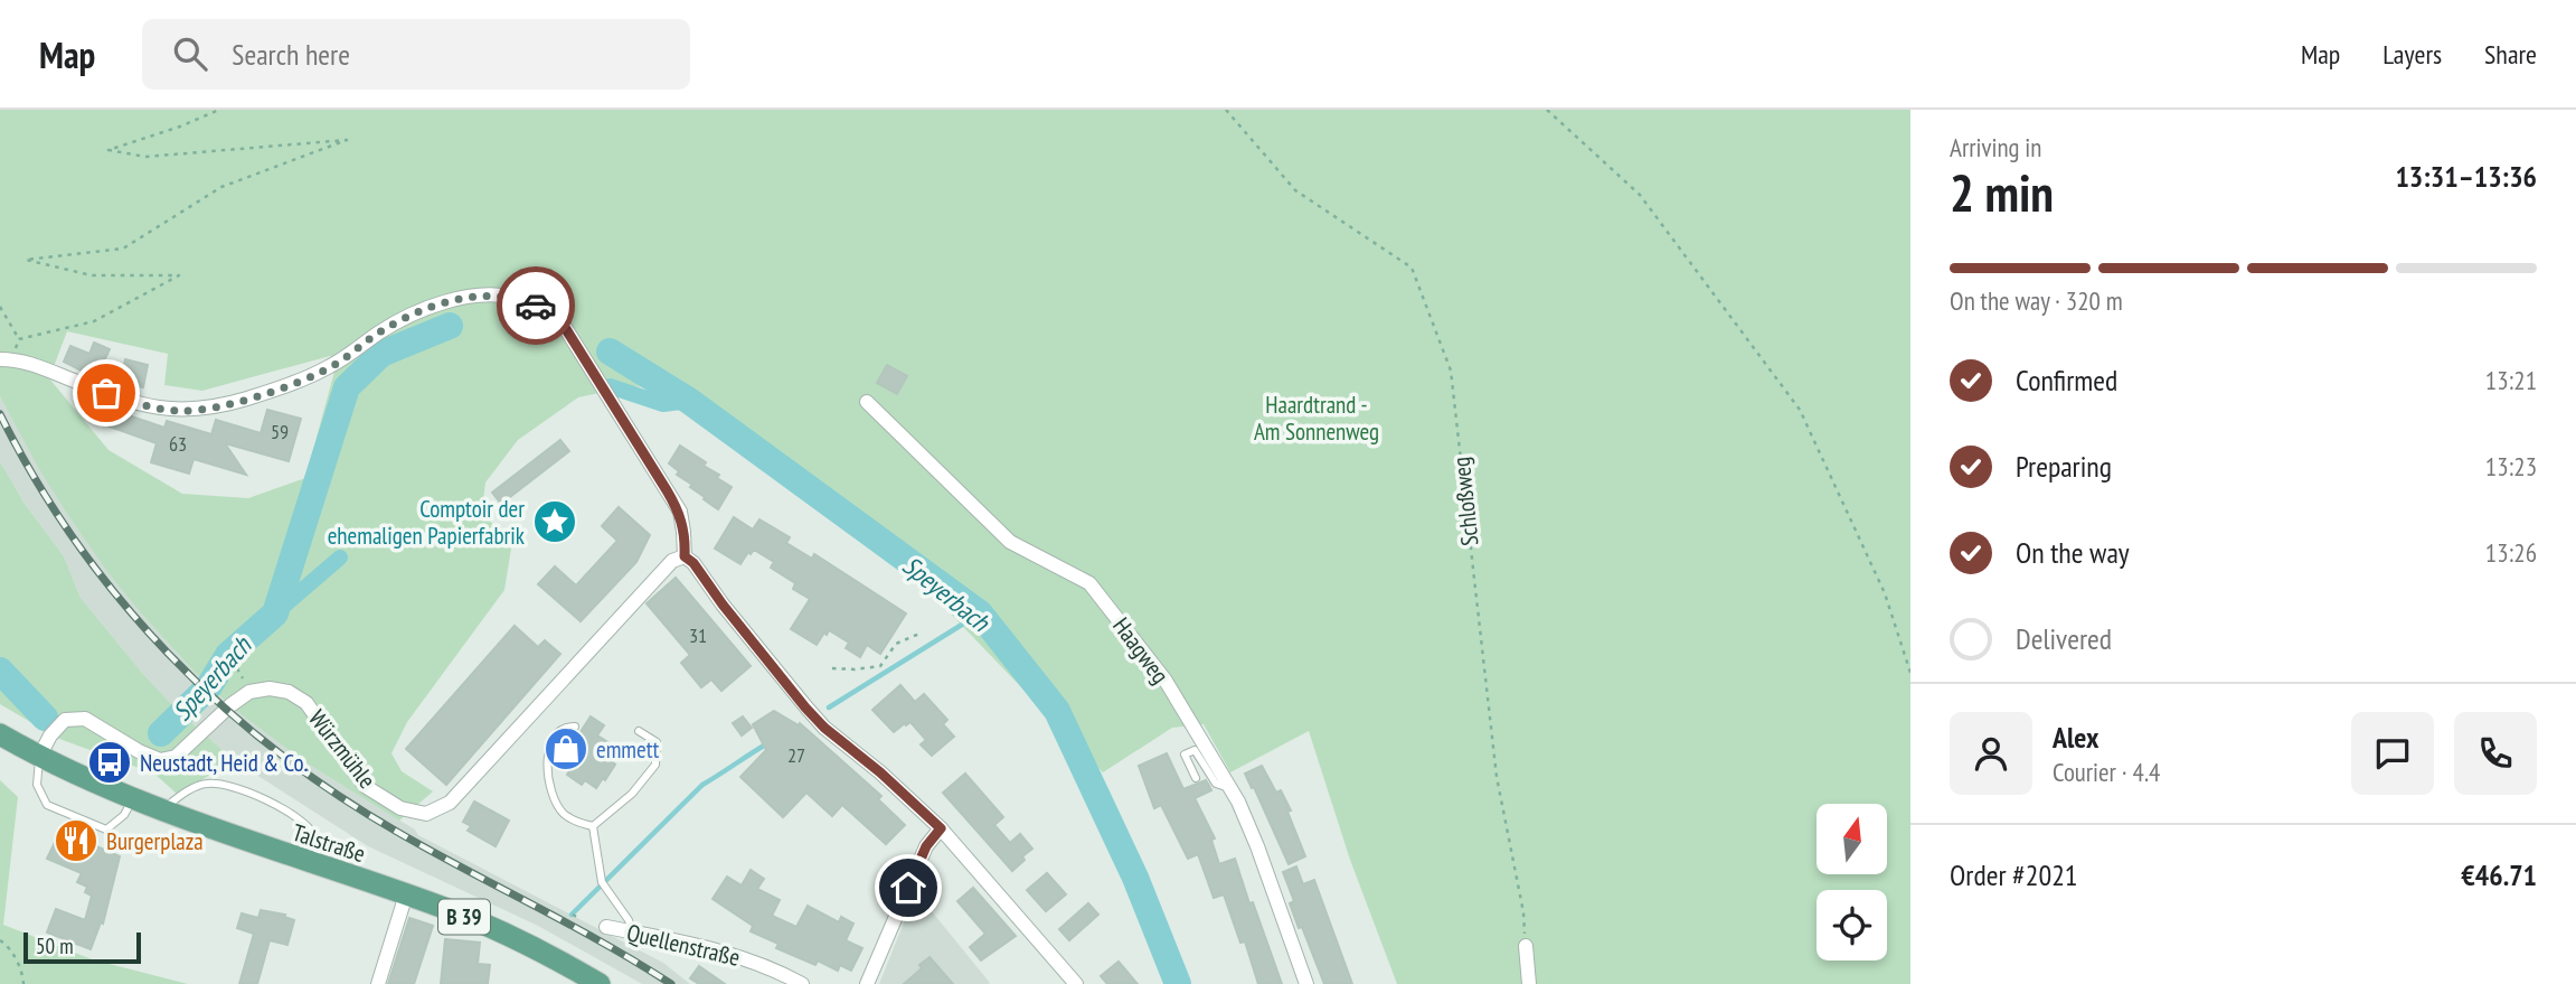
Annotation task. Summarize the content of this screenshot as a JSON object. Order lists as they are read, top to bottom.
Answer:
{
  "streets": {
    "main road": ["Talstraße", "B 39"],
    "street": ["Haagweg", "Würzmühle", "Quellenstraße"],
    "path": ["Schloßweg"]
  },
  "crossings": [
    ["Würzmühle", "Talstraße"],
    ["Würzmühle", "B 39"],
    ["Talstraße", "B 39"]
  ],
  "water": ["Speyerbach"],
  "parks": ["Haardtrand - Am Sonnenweg"],
  "places": {
    "place": ["Comptoir der ehemaligen Papierfabrik"],
    "shop": ["emmett"],
    "bus stop": ["Neustadt, Heid & Co."],
    "restaurant": ["Burgerplaza"]
  },
  "house_numbers": [
    "59",
    "63",
    "31",
    "27"
  ],
  "scale_bar": "50 m",
  "north": "top",
  "page": {
    "header": "Map",
    "search": "Search here",
    "nav": ["Map", "Layers", "Share"],
    "heading": ["2 min", "Arriving in", "13:31–13:36"],
    "panel": [
      "Alex",
      "Courier · 4.4",
      "Order #2021",
      "€46.71"
    ],
    "bar": "On the way · 320 m",
    "list": [
      ["Confirmed", "13:21"],
      ["Preparing", "13:23"],
      ["On the way", "13:26"],
      "Delivered"
    ],
    "scale": "50 m"
  }
}
